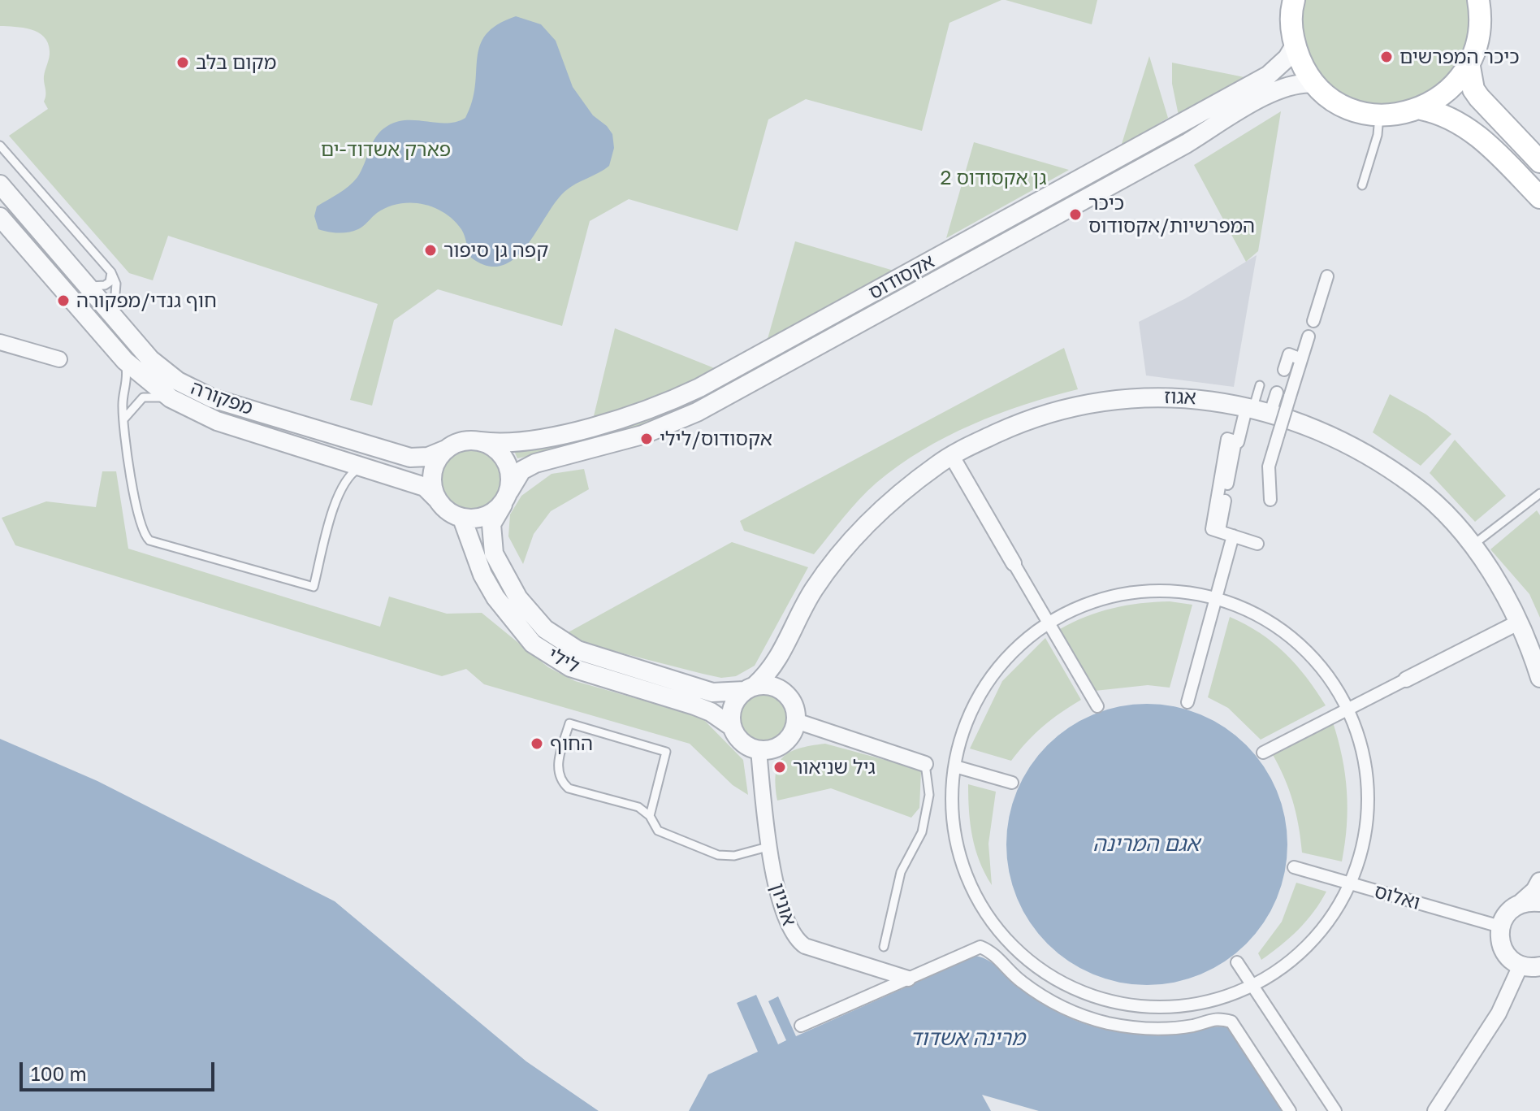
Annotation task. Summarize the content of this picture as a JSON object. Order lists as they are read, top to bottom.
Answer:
{
  "streets": {
    "street": [
      "אקסודוס",
      "אגוז",
      "מפקורה",
      "לילי",
      "ואלוס",
      "אוניון"
    ]
  },
  "crossings": [
    ["אקסודוס", "מפקורה"],
    ["אקסודוס", "לילי"],
    ["אגוז", "לילי"],
    ["אגוז", "אוניון"],
    ["מפקורה", "לילי"],
    ["לילי", "אוניון"]
  ],
  "water": ["אגם המרינה", "מרינה אשדוד"],
  "parks": ["פארק אשדוד-ים", "גן אקסודוס 2"],
  "places": [
    "כיכר המפרשים",
    "מקום בלב",
    "כיכר המפרשיות/אקסודוס",
    "קפה גן סיפור",
    "חוף גנדי/מפקורה",
    "אקסודוס/לילי",
    "החוף",
    "גיל שניאור"
  ],
  "scale_bar": "100 m"
}
